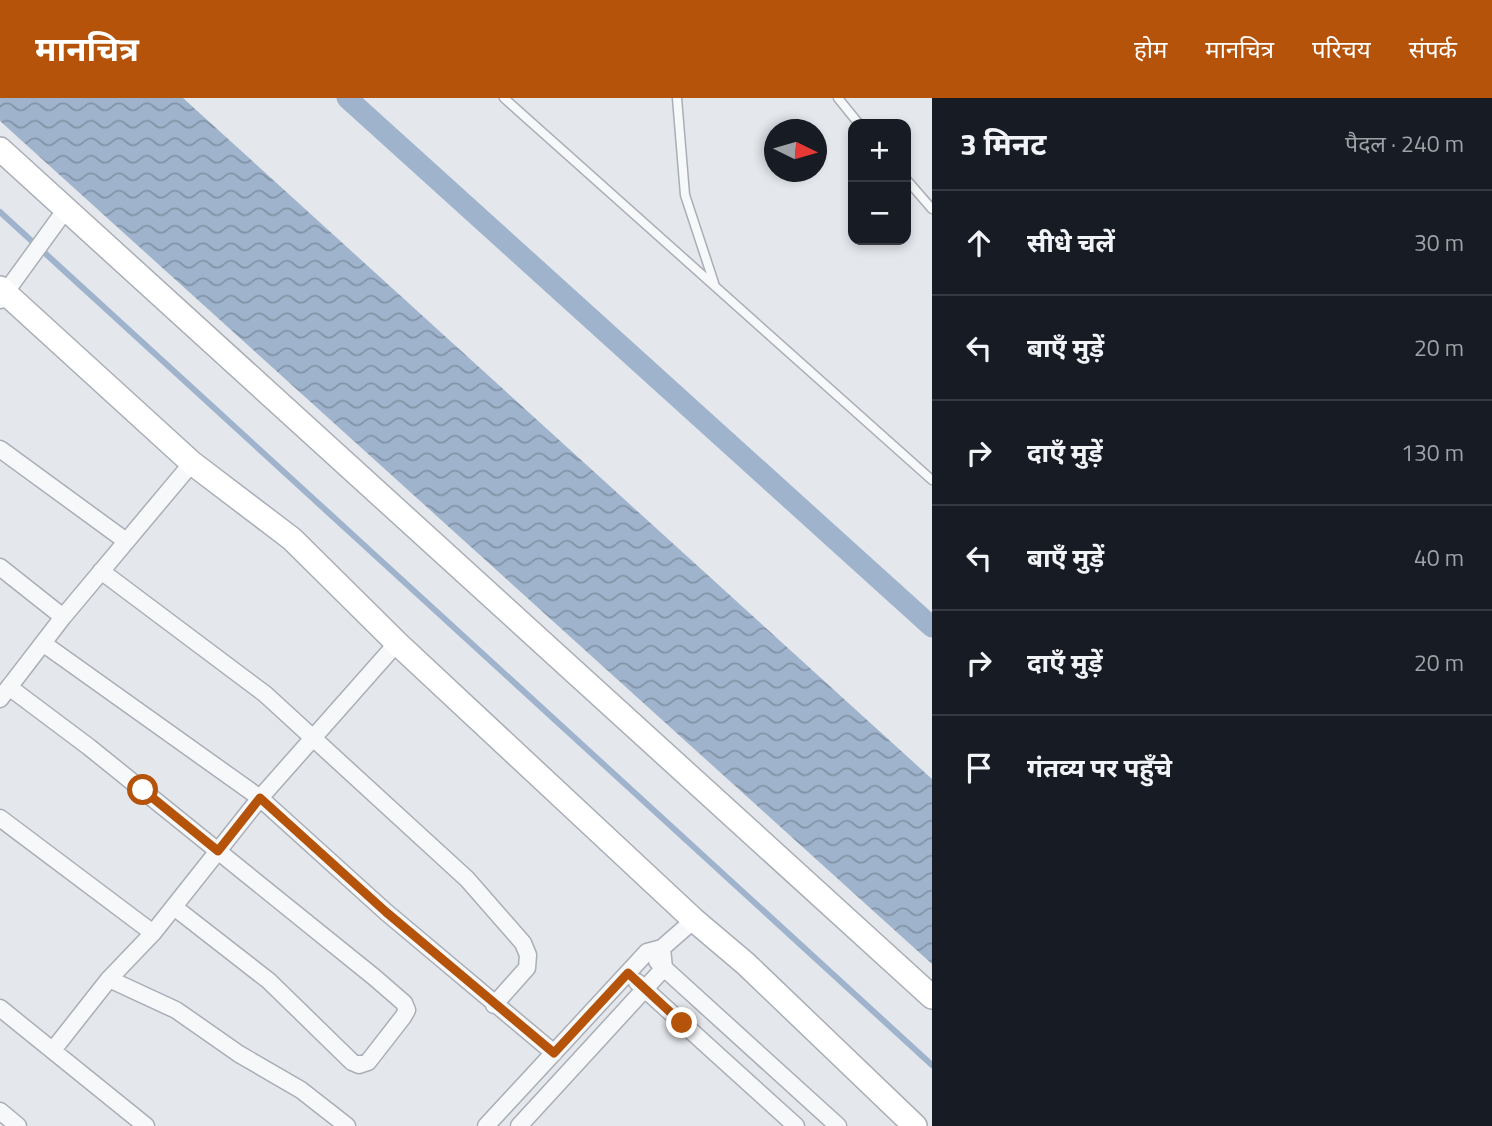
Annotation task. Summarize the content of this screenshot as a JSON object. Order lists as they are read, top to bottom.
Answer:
{
  "north": "right",
  "page": {
    "header": "मानचित्र",
    "nav": [
      "होम",
      "मानचित्र",
      "परिचय",
      "संपर्क"
    ],
    "heading": ["3 मिनट", "पैदल · 240 m"],
    "map_buttons": ["+", "−"],
    "list": [
      ["सीधे चलें", "30 m"],
      ["बाएँ मुड़ें", "20 m"],
      ["दाएँ मुड़ें", "130 m"],
      ["बाएँ मुड़ें", "40 m"],
      ["दाएँ मुड़ें", "20 m"],
      "गंतव्य पर पहुँचे"
    ]
  }
}
